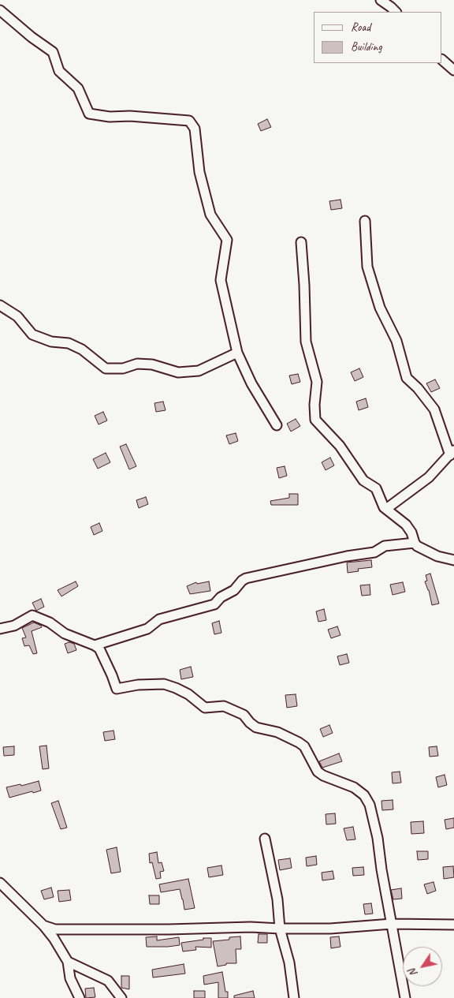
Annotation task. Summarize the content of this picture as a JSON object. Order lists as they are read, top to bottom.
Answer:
{
  "legend": ["Road", "Building"],
  "north": "bottom left"
}
